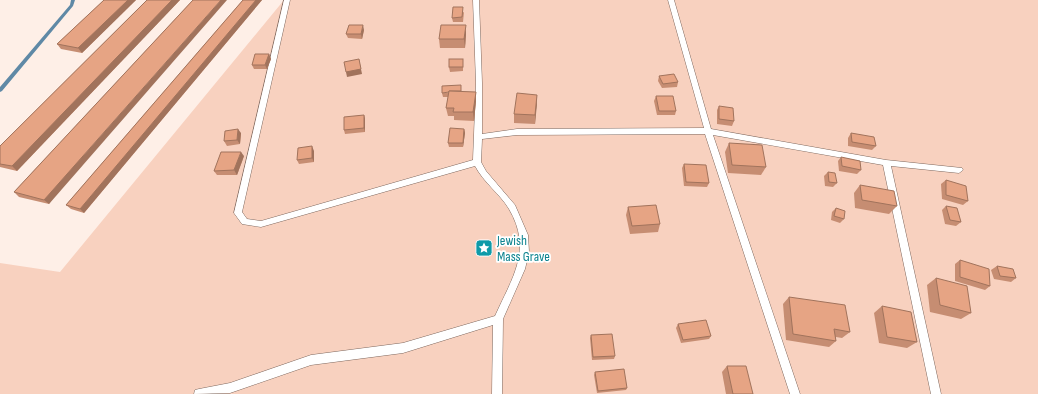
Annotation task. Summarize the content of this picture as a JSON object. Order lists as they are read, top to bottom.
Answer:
{
  "places": {
    "place": ["Jewish Mass Grave"]
  }
}
